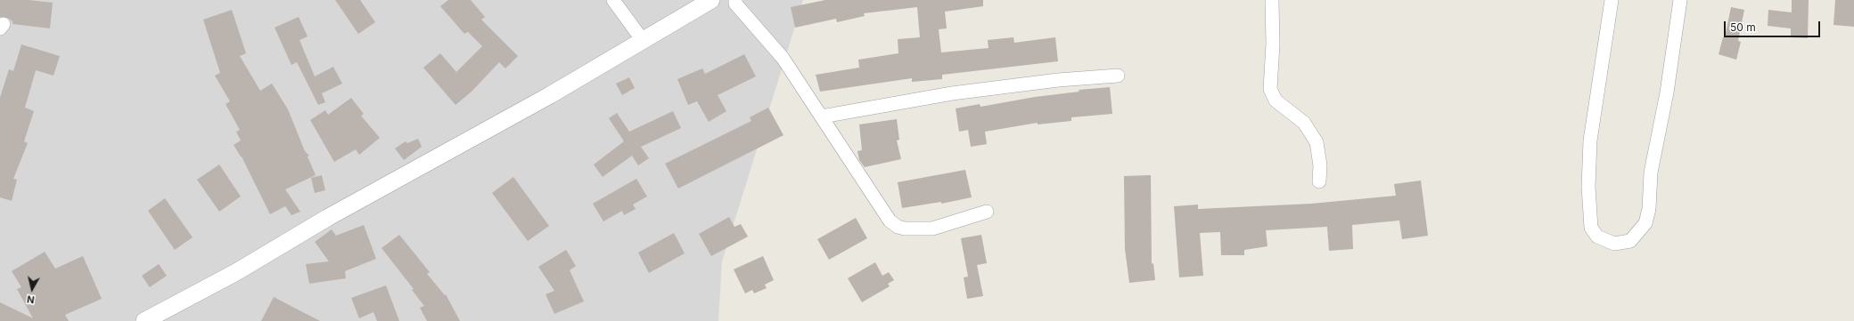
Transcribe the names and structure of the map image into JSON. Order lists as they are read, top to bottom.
{
  "scale_bar": "50 m",
  "north": "bottom"
}
